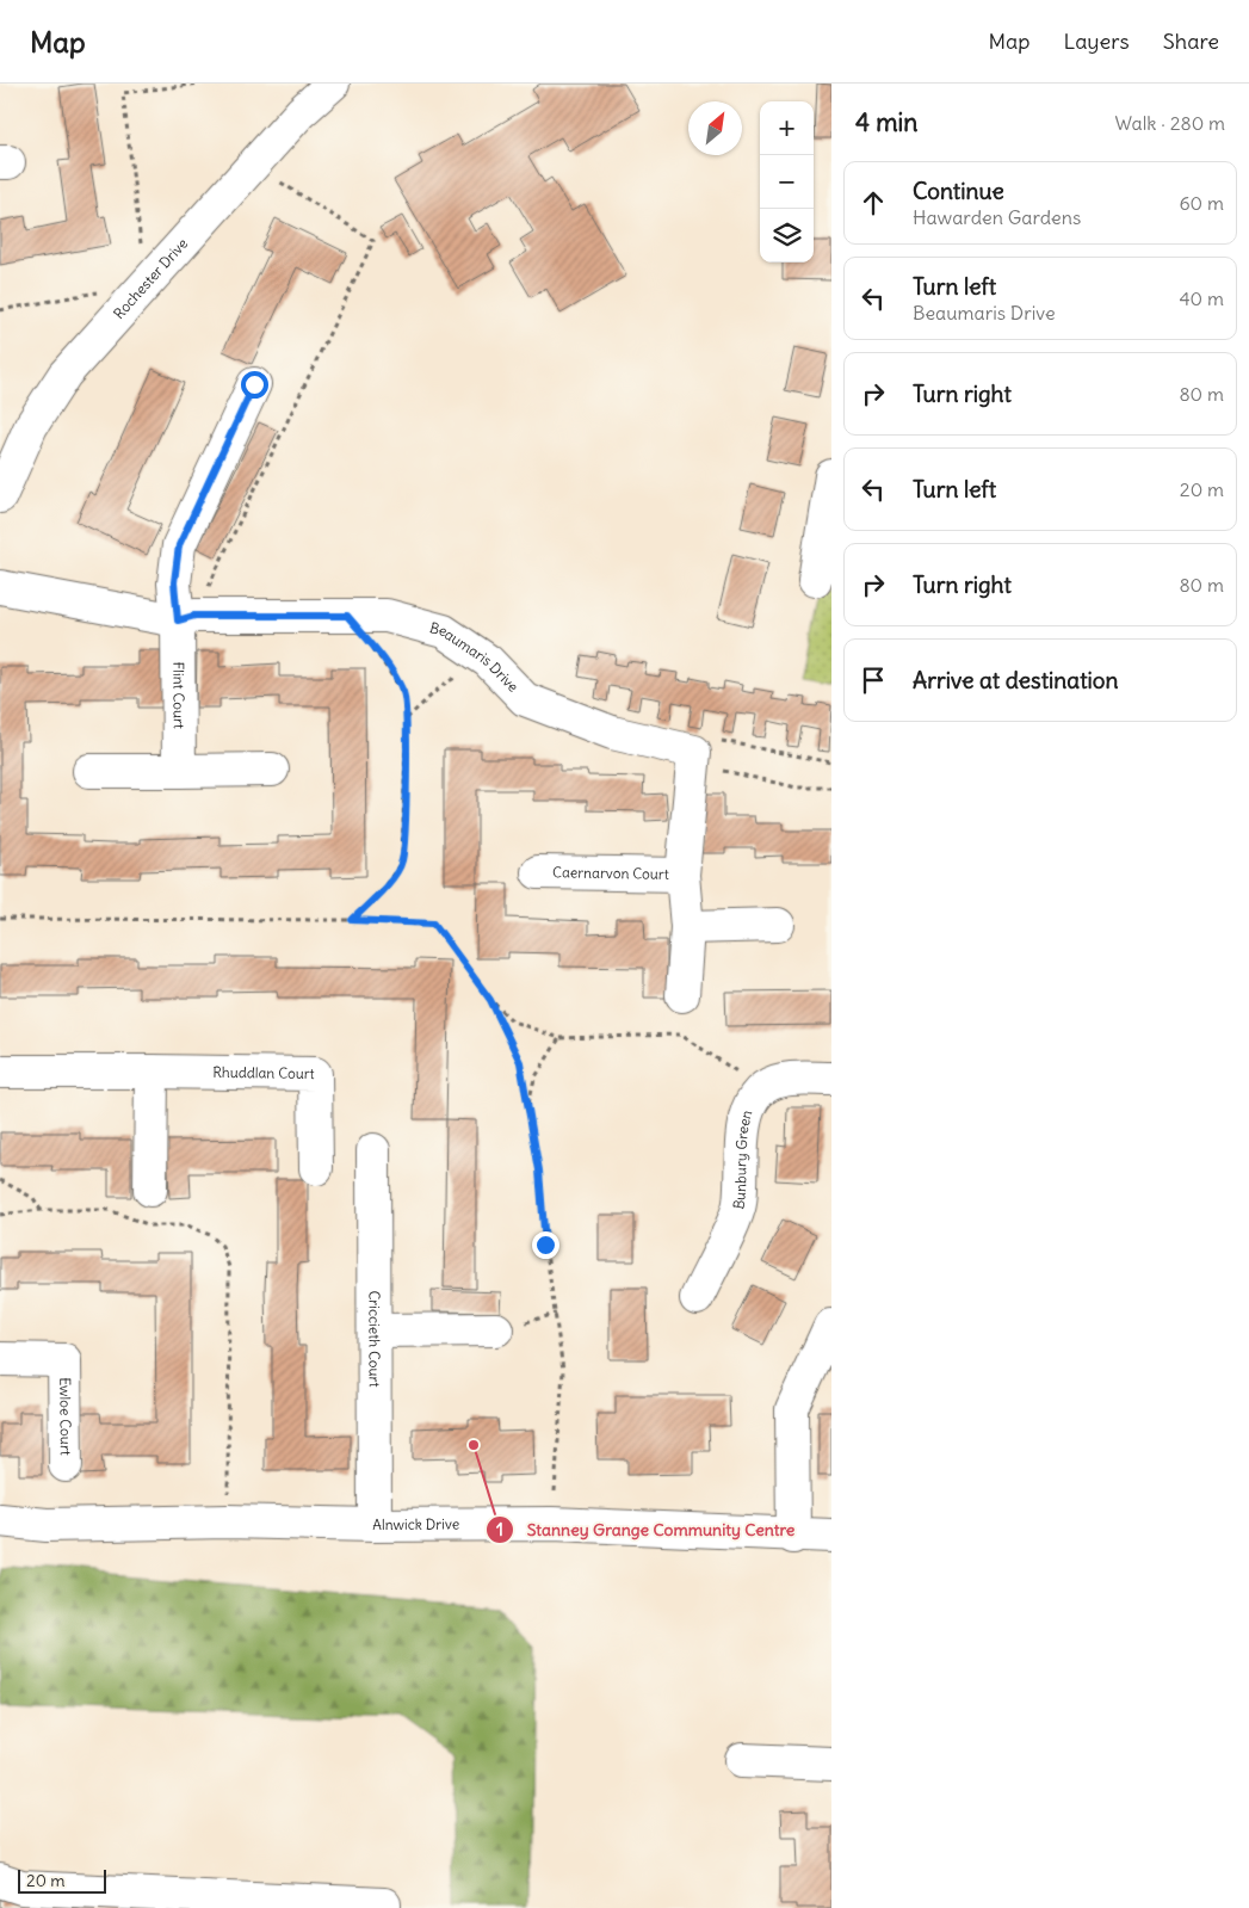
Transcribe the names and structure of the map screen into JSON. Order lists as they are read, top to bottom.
{
  "streets": {
    "street": [
      "Rochester Drive",
      "Beaumaris Drive",
      "Flint Court",
      "Caernarvon Court",
      "Rhuddlan Court",
      "Bunbury Green",
      "Criccieth Court",
      "Ewloe Court",
      "Alnwick Drive"
    ]
  },
  "crossings": [
    ["Beaumaris Drive", "Flint Court"],
    ["Criccieth Court", "Alnwick Drive"]
  ],
  "places": ["Stanney Grange Community Centre"],
  "scale_bar": "20 m",
  "north": "top right",
  "page": {
    "header": "Map",
    "nav": ["Map", "Layers", "Share"],
    "heading": ["4 min", "Walk · 280 m"],
    "map_buttons": ["+", "−"],
    "list": [
      ["Continue", "Hawarden Gardens", "60 m"],
      ["Turn left", "Beaumaris Drive", "40 m"],
      ["Turn right", "80 m"],
      ["Turn left", "20 m"],
      ["Turn right", "80 m"],
      "Arrive at destination"
    ],
    "scale": "20 m"
  }
}
